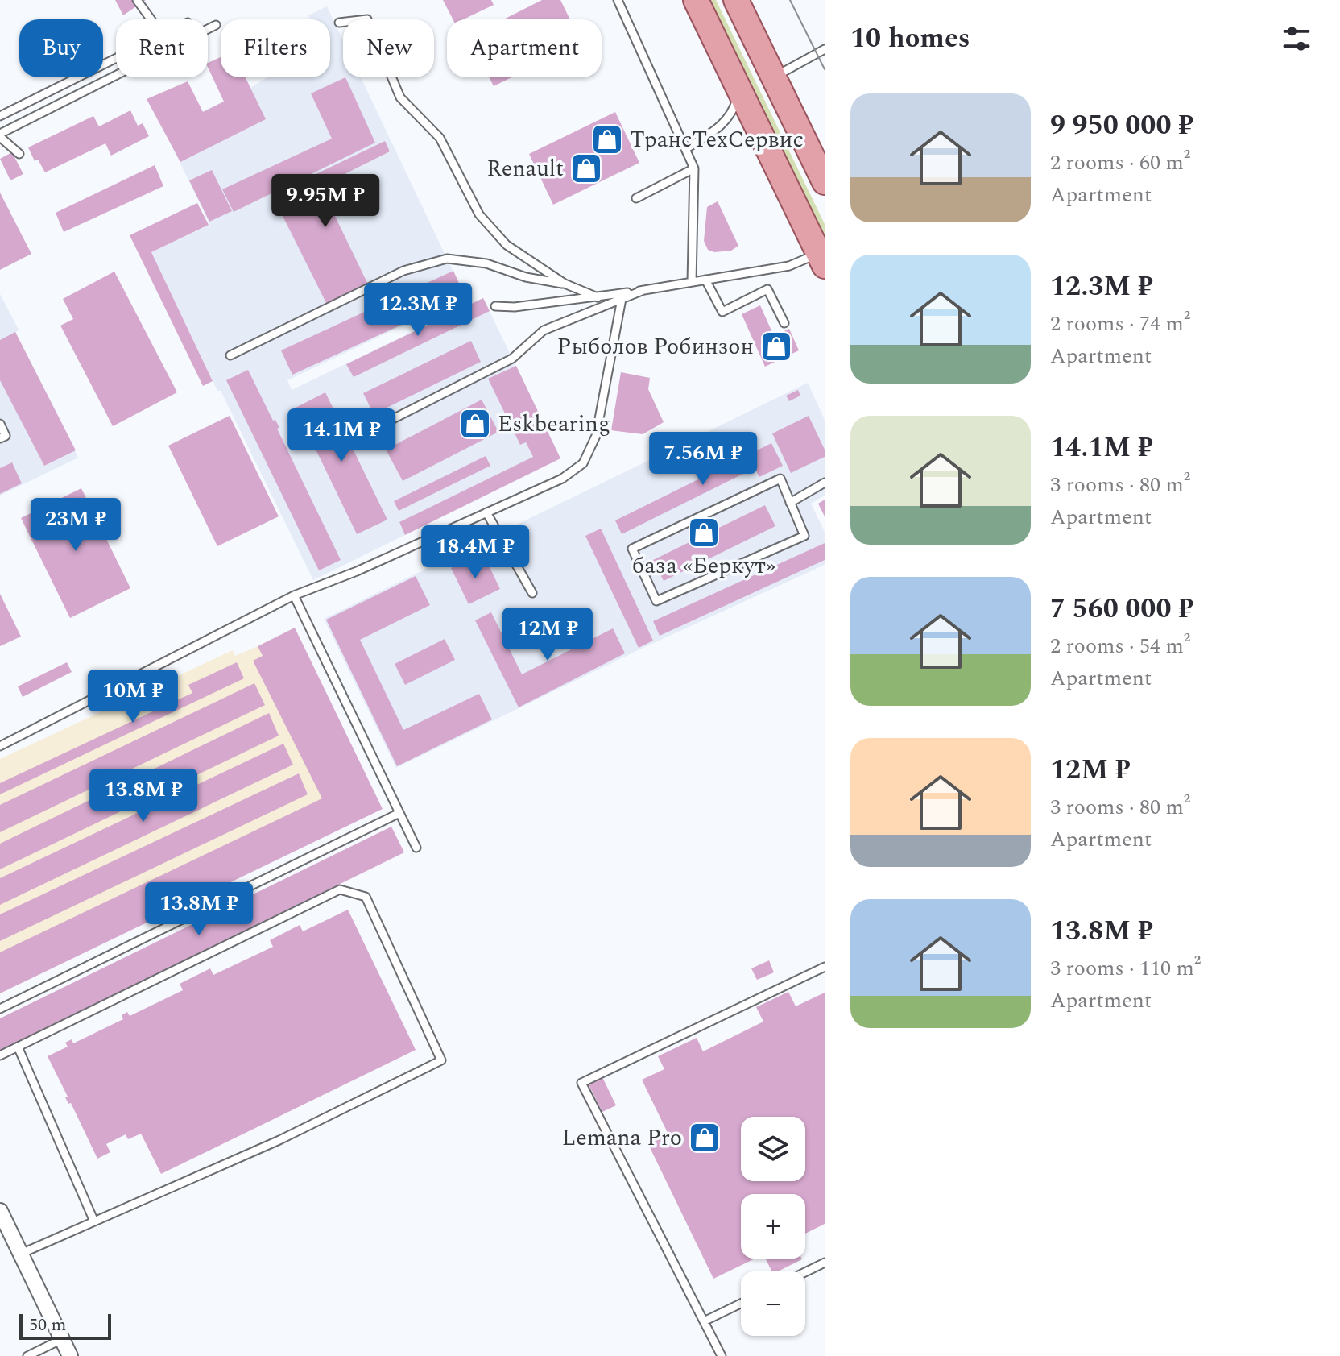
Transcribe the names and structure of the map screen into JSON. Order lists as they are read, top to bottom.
{
  "places": {
    "shop": [
      "ТрансТехСервис",
      "Renault",
      "Рыболов Робинзон",
      "Eskbearing",
      "база «Беркут»",
      "Lemana Pro"
    ]
  },
  "scale_bar": "50 m",
  "page": {
    "heading": "10 homes",
    "chip": [
      "Buy",
      "Rent",
      "Filters",
      "New",
      "Apartment"
    ],
    "list": [
      {
        "name": "9 950 000 ₽",
        "note": "2 rooms · 60 m² · Apartment"
      },
      {
        "name": "12.3M ₽",
        "note": "2 rooms · 74 m² · Apartment"
      },
      {
        "name": "14.1M ₽",
        "note": "3 rooms · 80 m² · Apartment"
      },
      {
        "name": "7 560 000 ₽",
        "note": "2 rooms · 54 m² · Apartment"
      },
      {
        "name": "12M ₽",
        "note": "3 rooms · 80 m² · Apartment"
      },
      {
        "name": "13.8M ₽",
        "note": "3 rooms · 110 m² · Apartment"
      }
    ],
    "price": [
      "9.95M ₽",
      "12.3M ₽",
      "14.1M ₽",
      "7.56M ₽",
      "23M ₽",
      "18.4M ₽",
      "12M ₽",
      "10M ₽",
      "13.8M ₽",
      "13.8M ₽"
    ],
    "map_buttons": ["+", "−"],
    "scale": "50 m"
  }
}
